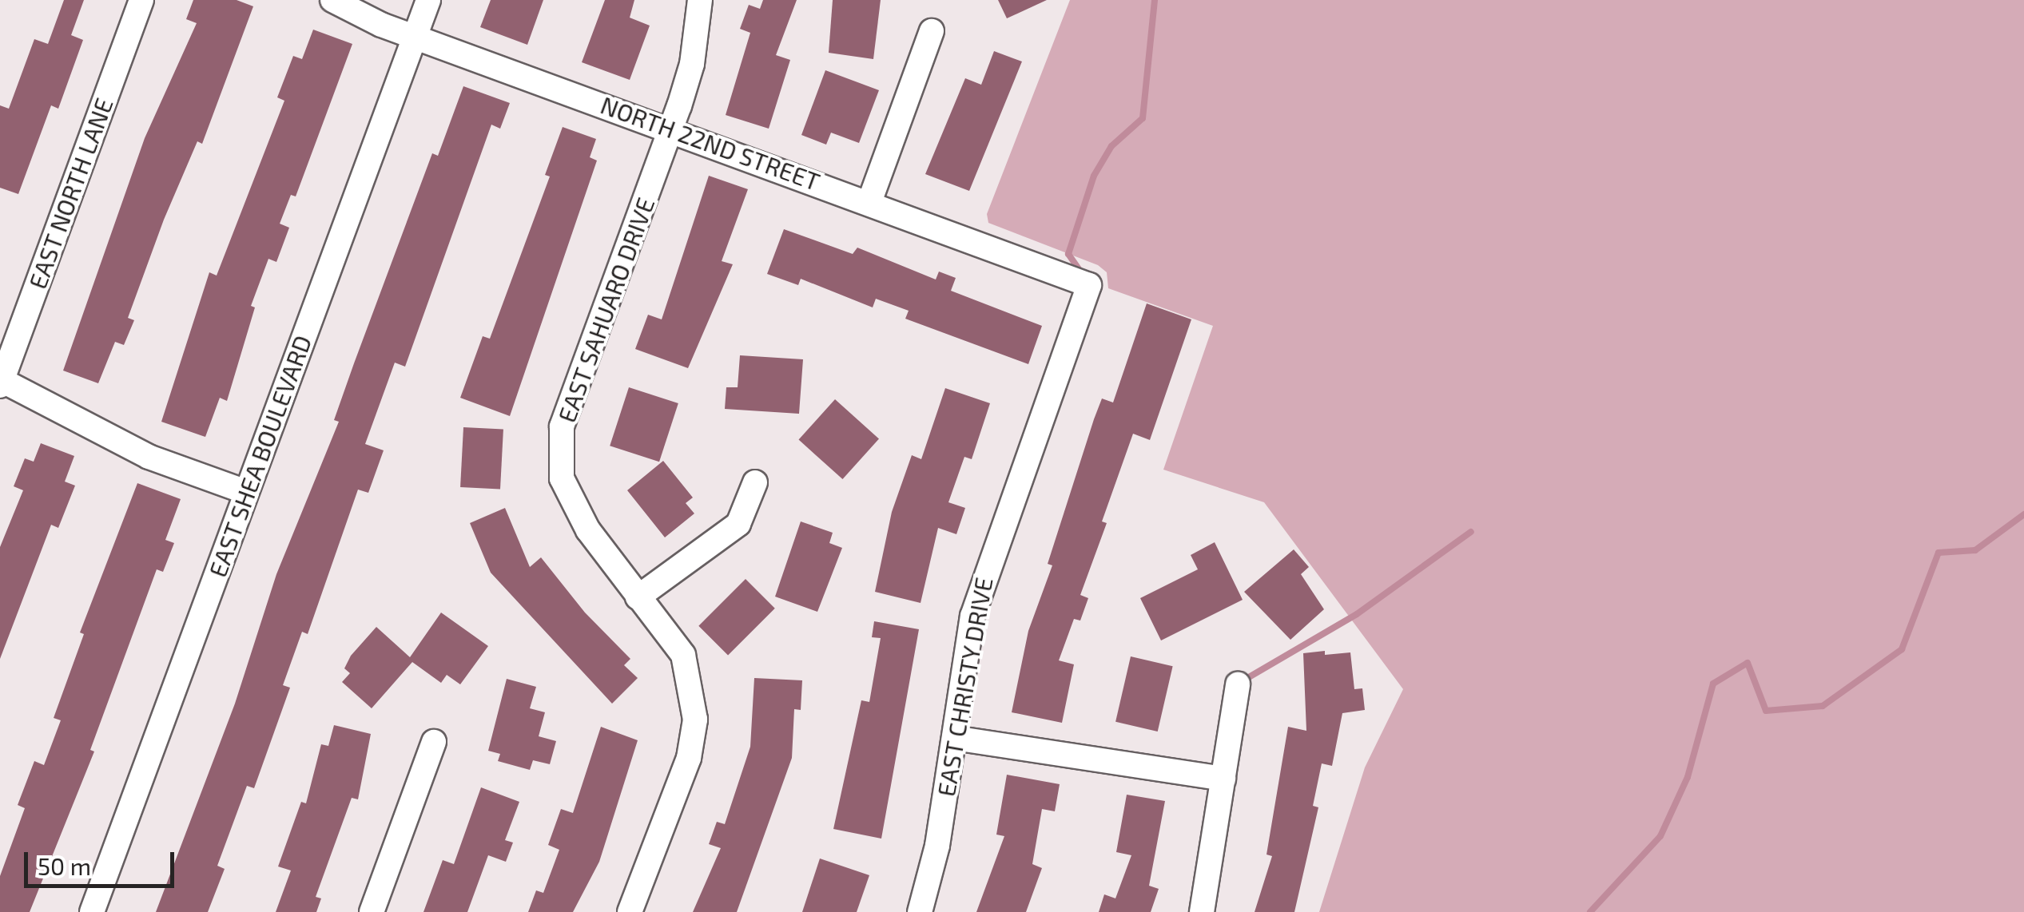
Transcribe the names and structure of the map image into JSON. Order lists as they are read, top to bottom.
{
  "streets": {
    "street": [
      "NORTH 22ND STREET",
      "EAST NORTH LANE",
      "EAST SAHUARO DRIVE",
      "EAST SHEA BOULEVARD",
      "EAST CHRISTY DRIVE"
    ]
  },
  "crossings": [
    ["NORTH 22ND STREET", "EAST SAHUARO DRIVE"],
    ["NORTH 22ND STREET", "EAST SHEA BOULEVARD"],
    ["NORTH 22ND STREET", "EAST CHRISTY DRIVE"]
  ],
  "scale_bar": "50 m"
}
